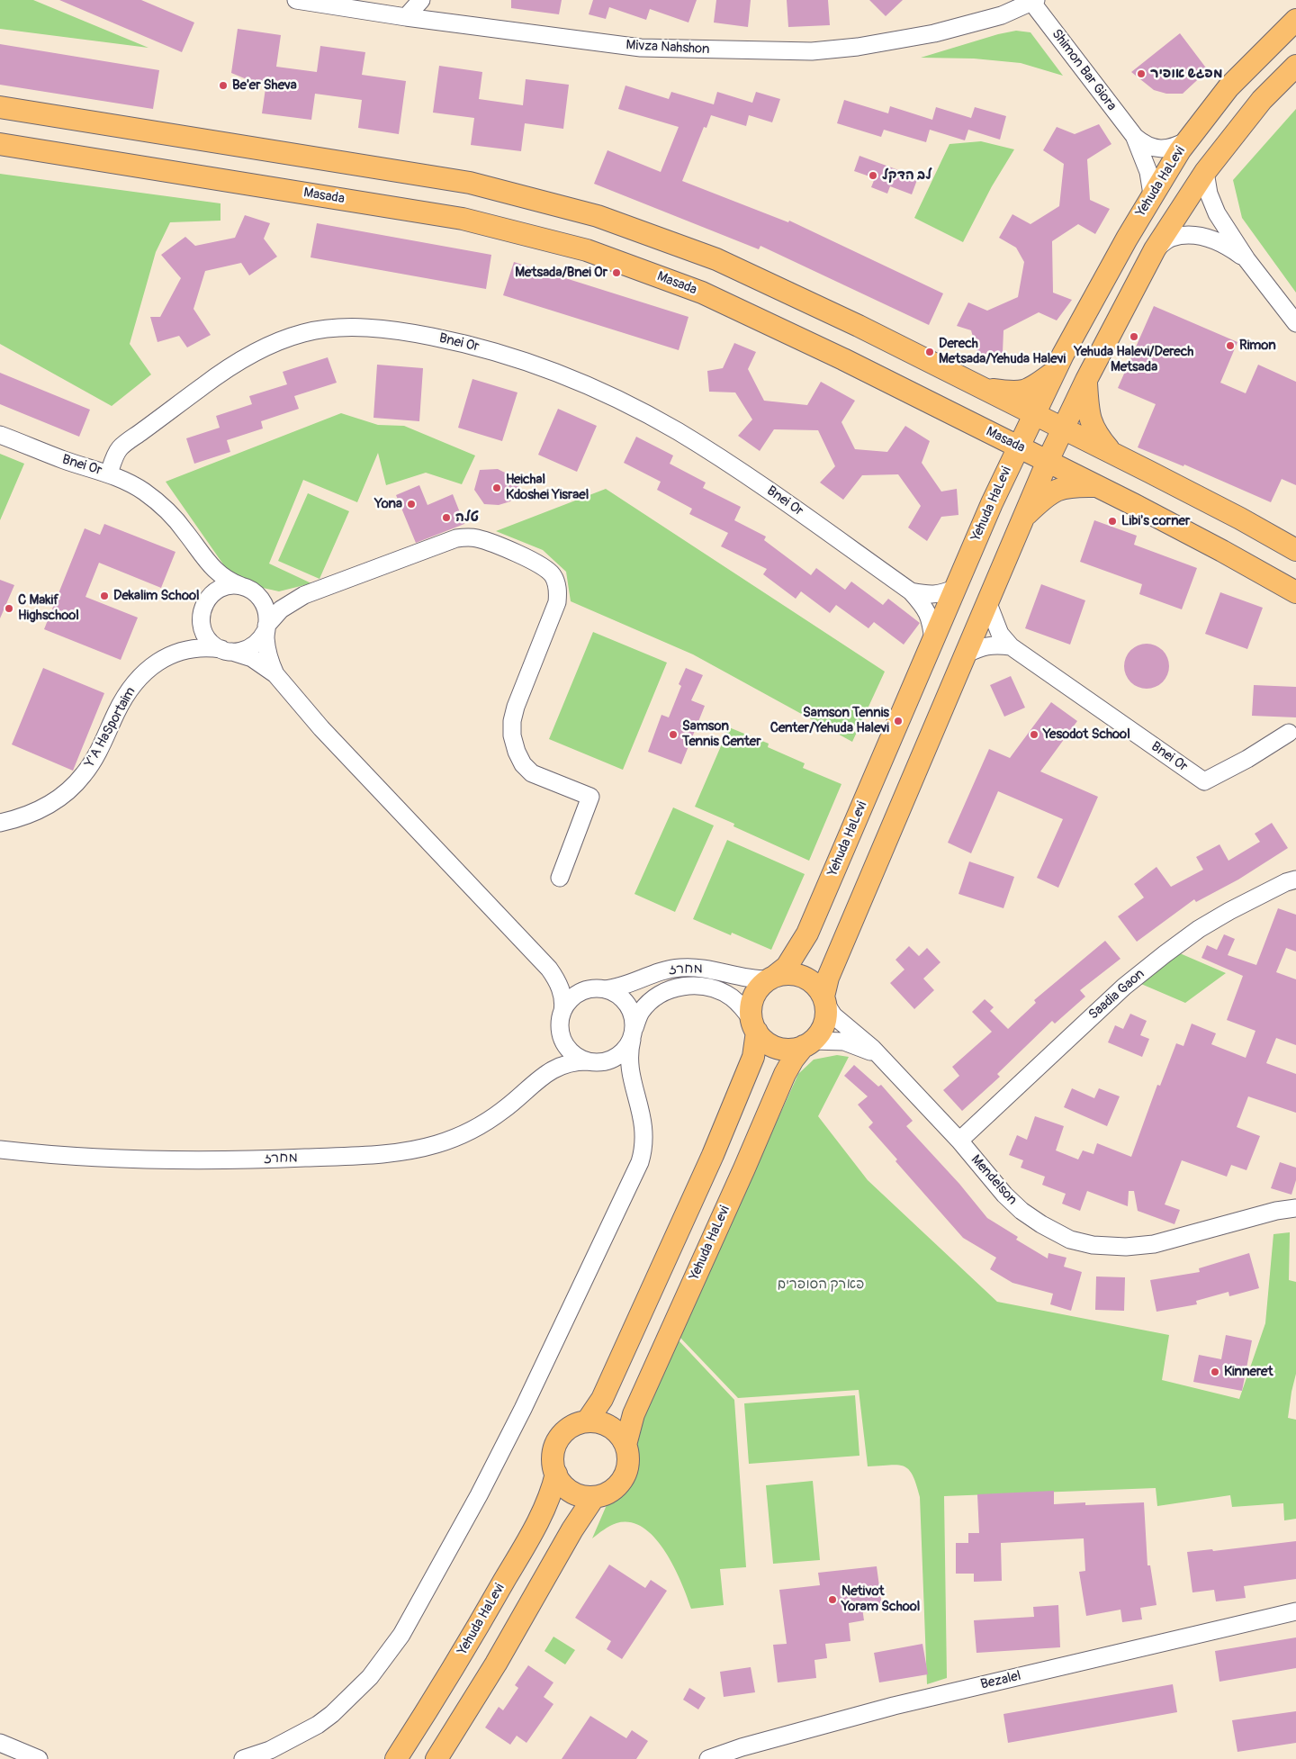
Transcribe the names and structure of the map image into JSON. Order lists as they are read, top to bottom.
{
  "streets": {
    "main road": ["Yehuda HaLevi", "Masada"],
    "street": [
      "Mivza Nahshon",
      "Shimon Bar Giora",
      "Bnei Or",
      "Y'A HaSportaim",
      "מחרז",
      "Saadia Gaon",
      "Mendelson",
      "Bezalel"
    ]
  },
  "crossings": [
    ["Mivza Nahshon", "Shimon Bar Giora"],
    ["Shimon Bar Giora", "Yehuda HaLevi"],
    ["Yehuda HaLevi", "Masada"],
    ["Yehuda HaLevi", "Bnei Or"],
    ["Yehuda HaLevi", "מחרז"],
    ["Yehuda HaLevi", "Mendelson"],
    ["מחרז", "Mendelson"],
    ["Saadia Gaon", "Mendelson"]
  ],
  "parks": ["פארק הסופרים"],
  "places": [
    "מפגש אופיר",
    "Be'er Sheva",
    "לב הדקל",
    "Metsada/Bnei Or",
    "Yehuda Halevi/Derech Metsada",
    "Rimon",
    "Derech Metsada/Yehuda Halevi",
    "Heichal Kdoshei Yisrael",
    "Yona",
    "טלה",
    "Libi's corner",
    "Dekalim School",
    "C Makif Highschool",
    "Samson Tennis Center/Yehuda Halevi",
    "Samson Tennis Center",
    "Yesodot School",
    "Kinneret",
    "Netivot Yoram School"
  ]
}
